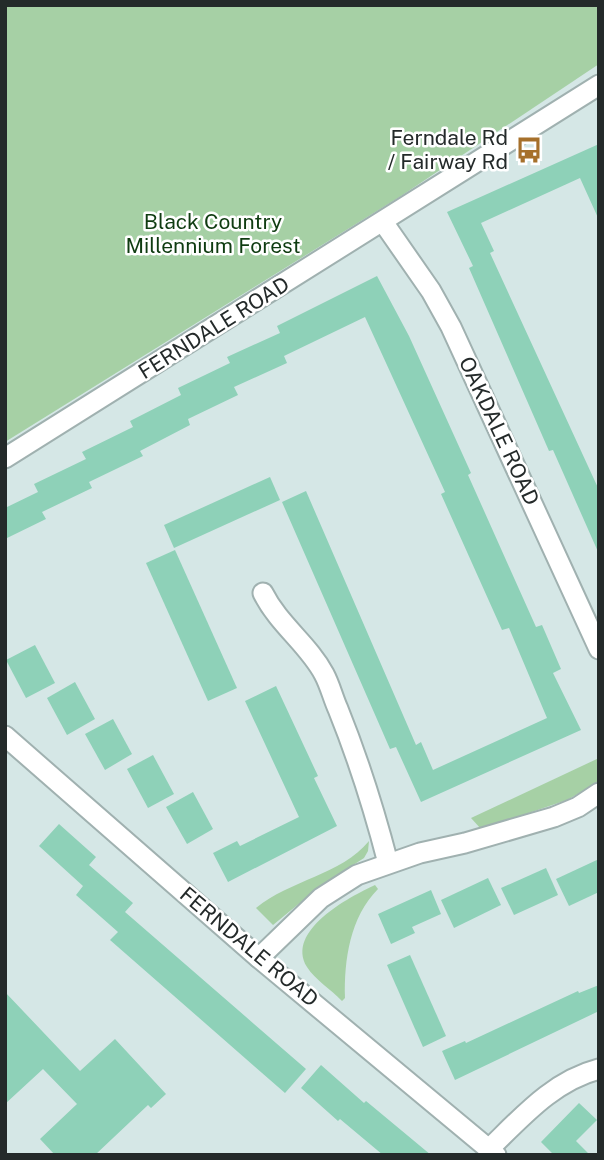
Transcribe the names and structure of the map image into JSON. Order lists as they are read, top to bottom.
{
  "streets": {
    "street": ["FERNDALE ROAD", "OAKDALE ROAD"]
  },
  "crossings": [
    ["FERNDALE ROAD", "OAKDALE ROAD"]
  ],
  "parks": ["Black Country Millennium Forest"],
  "places": {
    "bus stop": ["Ferndale Rd / Fairway Rd"]
  }
}
